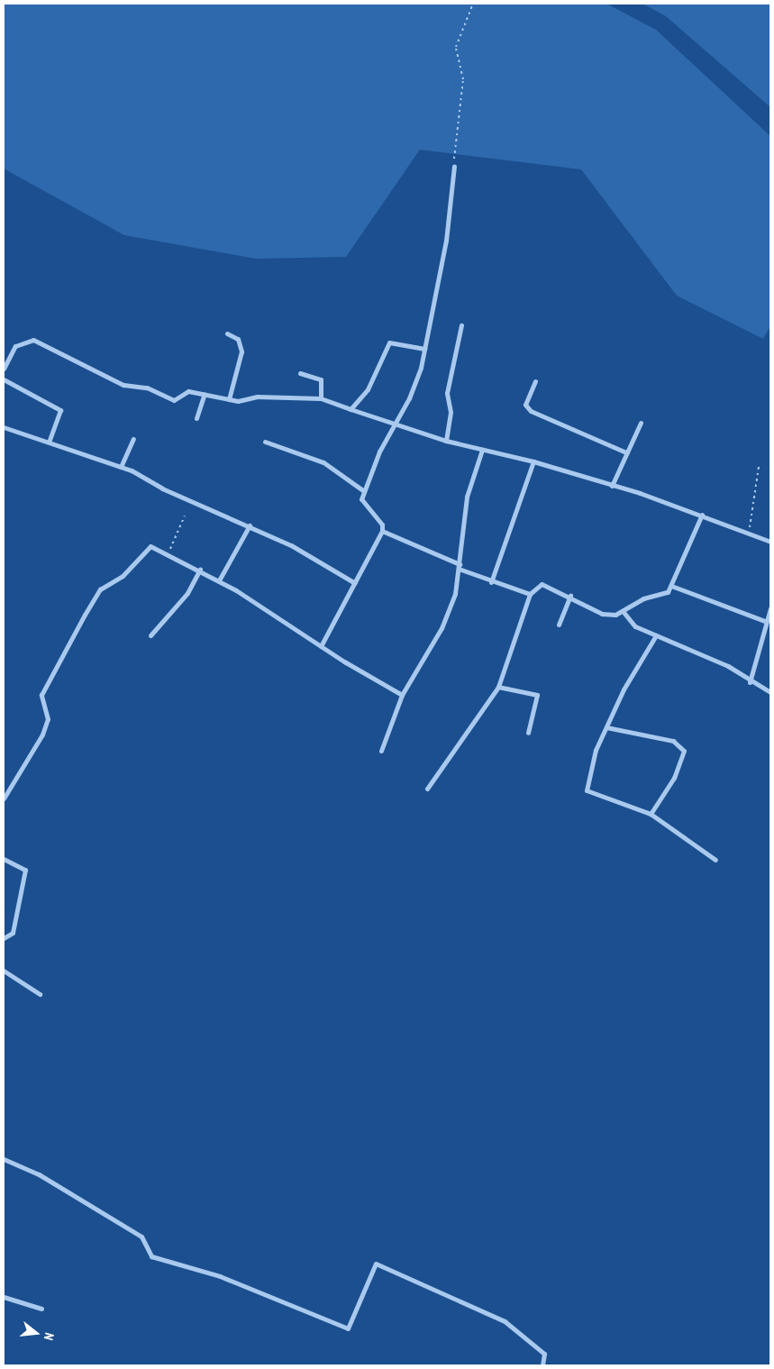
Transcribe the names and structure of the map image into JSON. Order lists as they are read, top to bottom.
{
  "north": "right"
}
